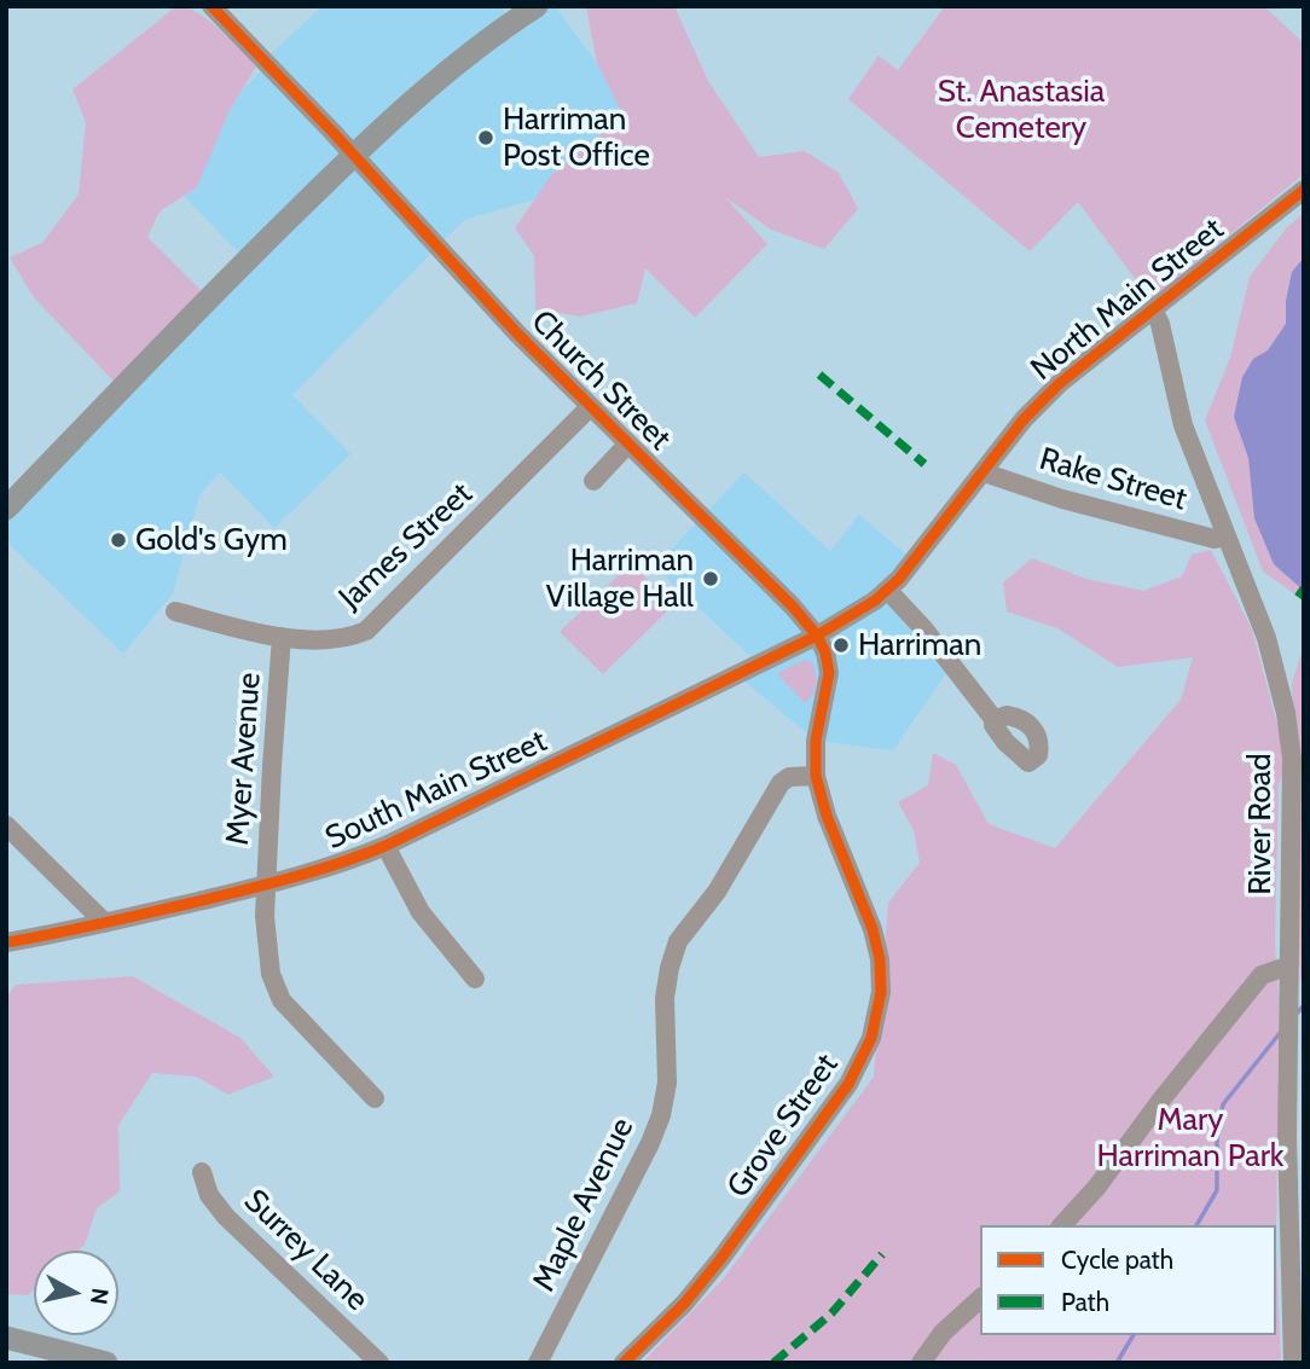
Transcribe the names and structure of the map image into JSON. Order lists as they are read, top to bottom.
{
  "streets": {
    "street": [
      "North Main Street",
      "Church Street",
      "Rake Street",
      "James Street",
      "Myer Avenue",
      "South Main Street",
      "River Road",
      "Grove Street",
      "Maple Avenue",
      "Surrey Lane"
    ]
  },
  "crossings": [
    ["North Main Street", "Church Street"],
    ["North Main Street", "Rake Street"],
    ["North Main Street", "South Main Street"],
    ["North Main Street", "River Road"],
    ["North Main Street", "Grove Street"],
    ["Church Street", "James Street"],
    ["Church Street", "South Main Street"],
    ["Church Street", "Grove Street"],
    ["Rake Street", "River Road"],
    ["James Street", "Myer Avenue"],
    ["Myer Avenue", "South Main Street"],
    ["South Main Street", "Grove Street"],
    ["Grove Street", "Maple Avenue"]
  ],
  "parks": ["St. Anastasia Cemetery", "Mary Harriman Park"],
  "places": [
    "Harriman Post Office",
    "Gold's Gym",
    "Harriman Village Hall",
    "Harriman"
  ],
  "legend": ["Cycle path", "Path"],
  "north": "right"
}
